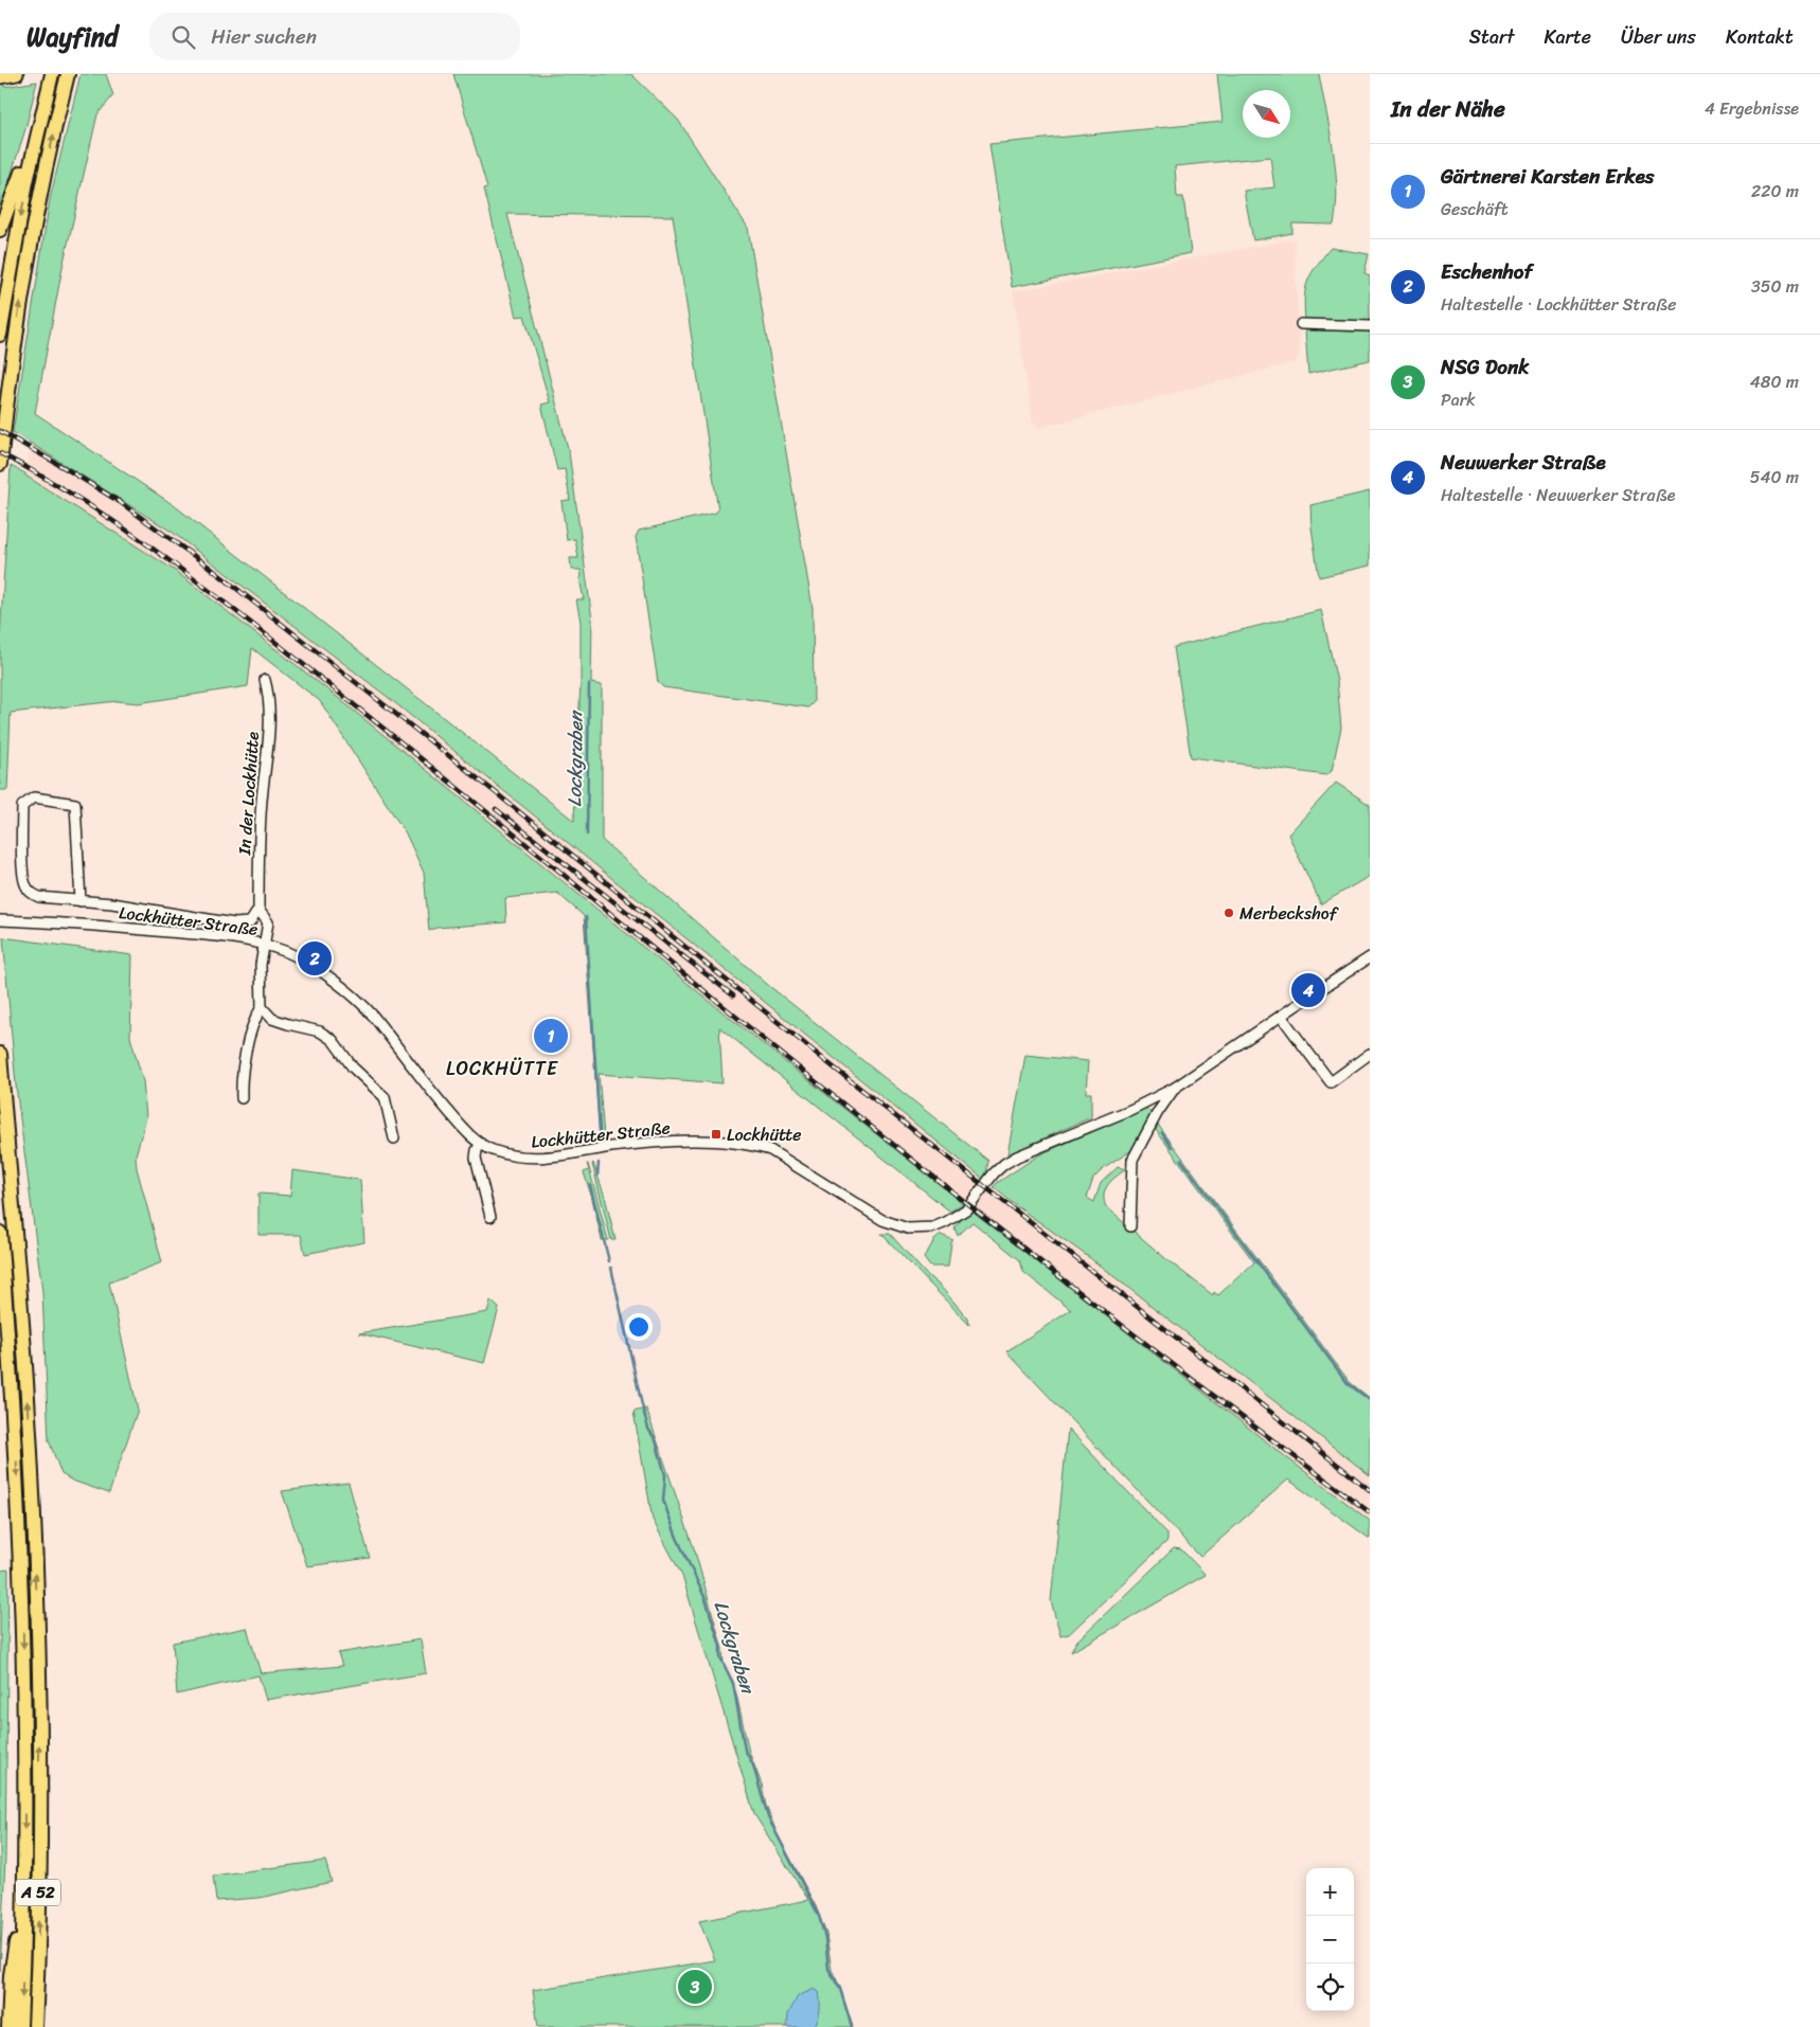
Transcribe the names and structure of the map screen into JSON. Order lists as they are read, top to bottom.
{
  "streets": {
    "highway": ["A 52"],
    "street": ["In der Lockhütte", "Lockhütter Straße"]
  },
  "crossings": [
    ["In der Lockhütte", "Lockhütter Straße"]
  ],
  "districts": ["LOCKHÜTTE"],
  "water": ["Lockgraben"],
  "places": {
    "other": ["Merbeckshof"],
    "transit": ["Lockhütte"]
  },
  "north": "bottom right",
  "page": {
    "header": "Wayfind",
    "search": "Hier suchen",
    "nav": [
      "Start",
      "Karte",
      "Über uns",
      "Kontakt"
    ],
    "heading": ["In der Nähe", "4 Ergebnisse"],
    "list": [
      {
        "mark": "1",
        "name": "Gärtnerei Karsten Erkes",
        "note": "Geschäft",
        "value": "220 m"
      },
      {
        "mark": "2",
        "name": "Eschenhof",
        "note": "Haltestelle · Lockhütter Straße",
        "value": "350 m"
      },
      {
        "mark": "3",
        "name": "NSG Donk",
        "note": "Park",
        "value": "480 m"
      },
      {
        "mark": "4",
        "name": "Neuwerker Straße",
        "note": "Haltestelle · Neuwerker Straße",
        "value": "540 m"
      }
    ],
    "pins": [
      "2",
      "4",
      "1",
      "3"
    ],
    "map_buttons": ["+", "−"]
  }
}
